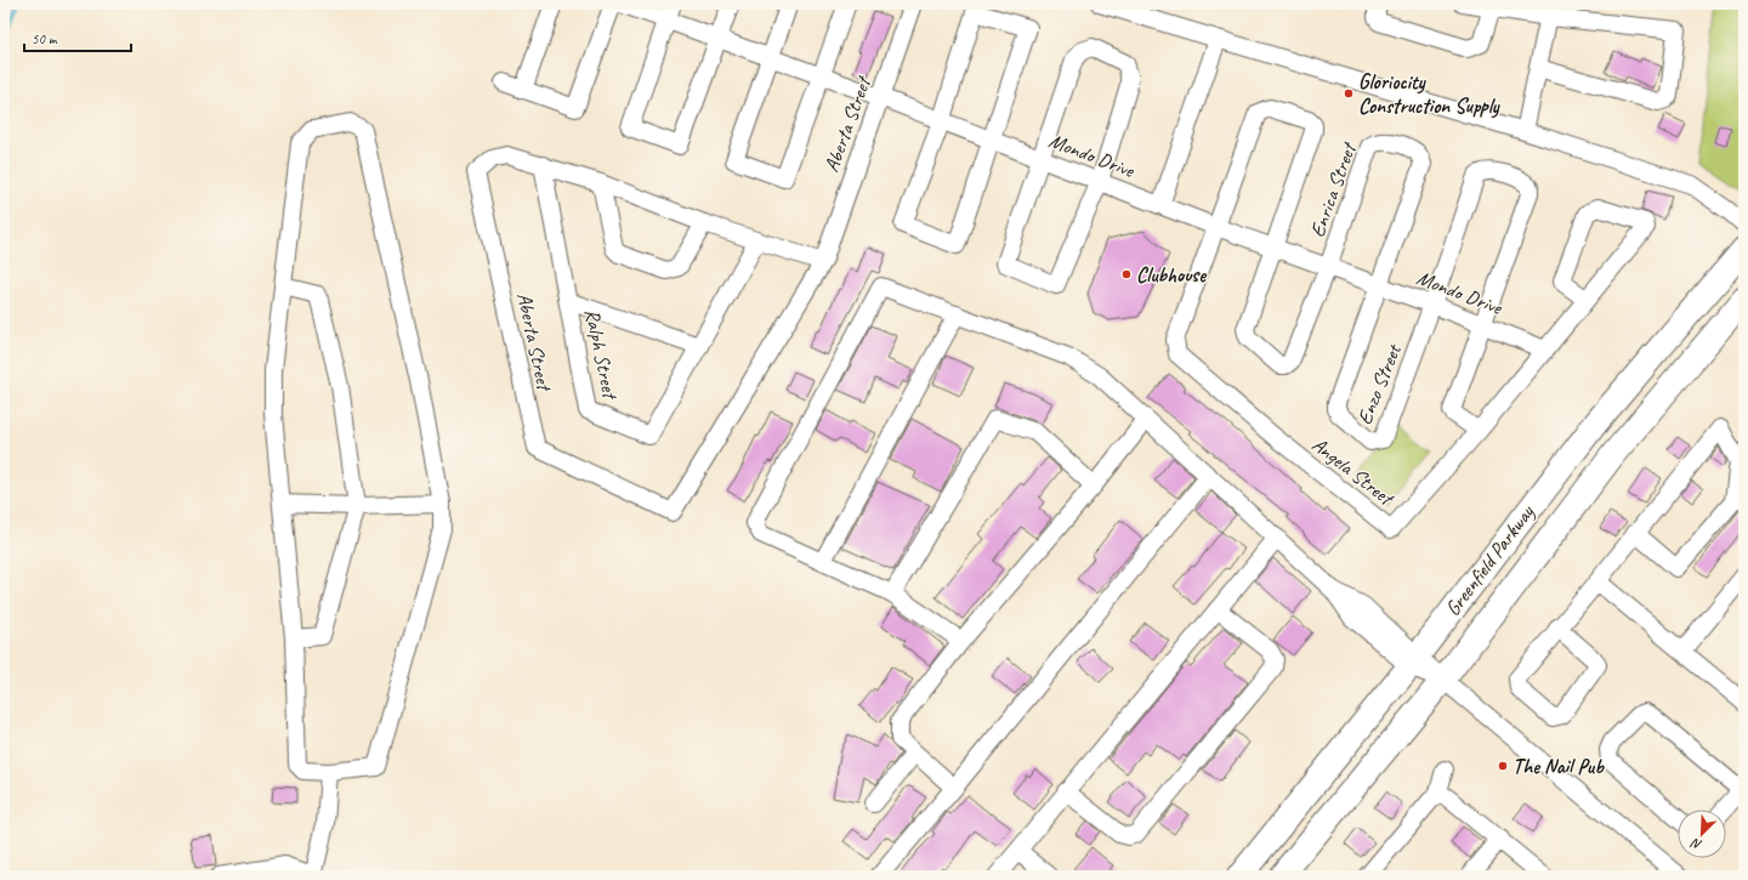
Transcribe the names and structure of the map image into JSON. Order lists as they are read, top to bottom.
{
  "streets": {
    "main road": ["Greenfield Parkway"],
    "street": [
      "Aberta Street",
      "Mondo Drive",
      "Enrica Street",
      "Ralph Street",
      "Enzo Street",
      "Angela Street"
    ]
  },
  "crossings": [
    ["Aberta Street", "Mondo Drive"],
    ["Aberta Street", "Ralph Street"],
    ["Mondo Drive", "Enrica Street"],
    ["Mondo Drive", "Enzo Street"],
    ["Mondo Drive", "Angela Street"],
    ["Enrica Street", "Enzo Street"]
  ],
  "places": ["Gloriocity Construction Supply", "Clubhouse", "The Nail Pub"],
  "scale_bar": "50 m",
  "north": "bottom left"
}
